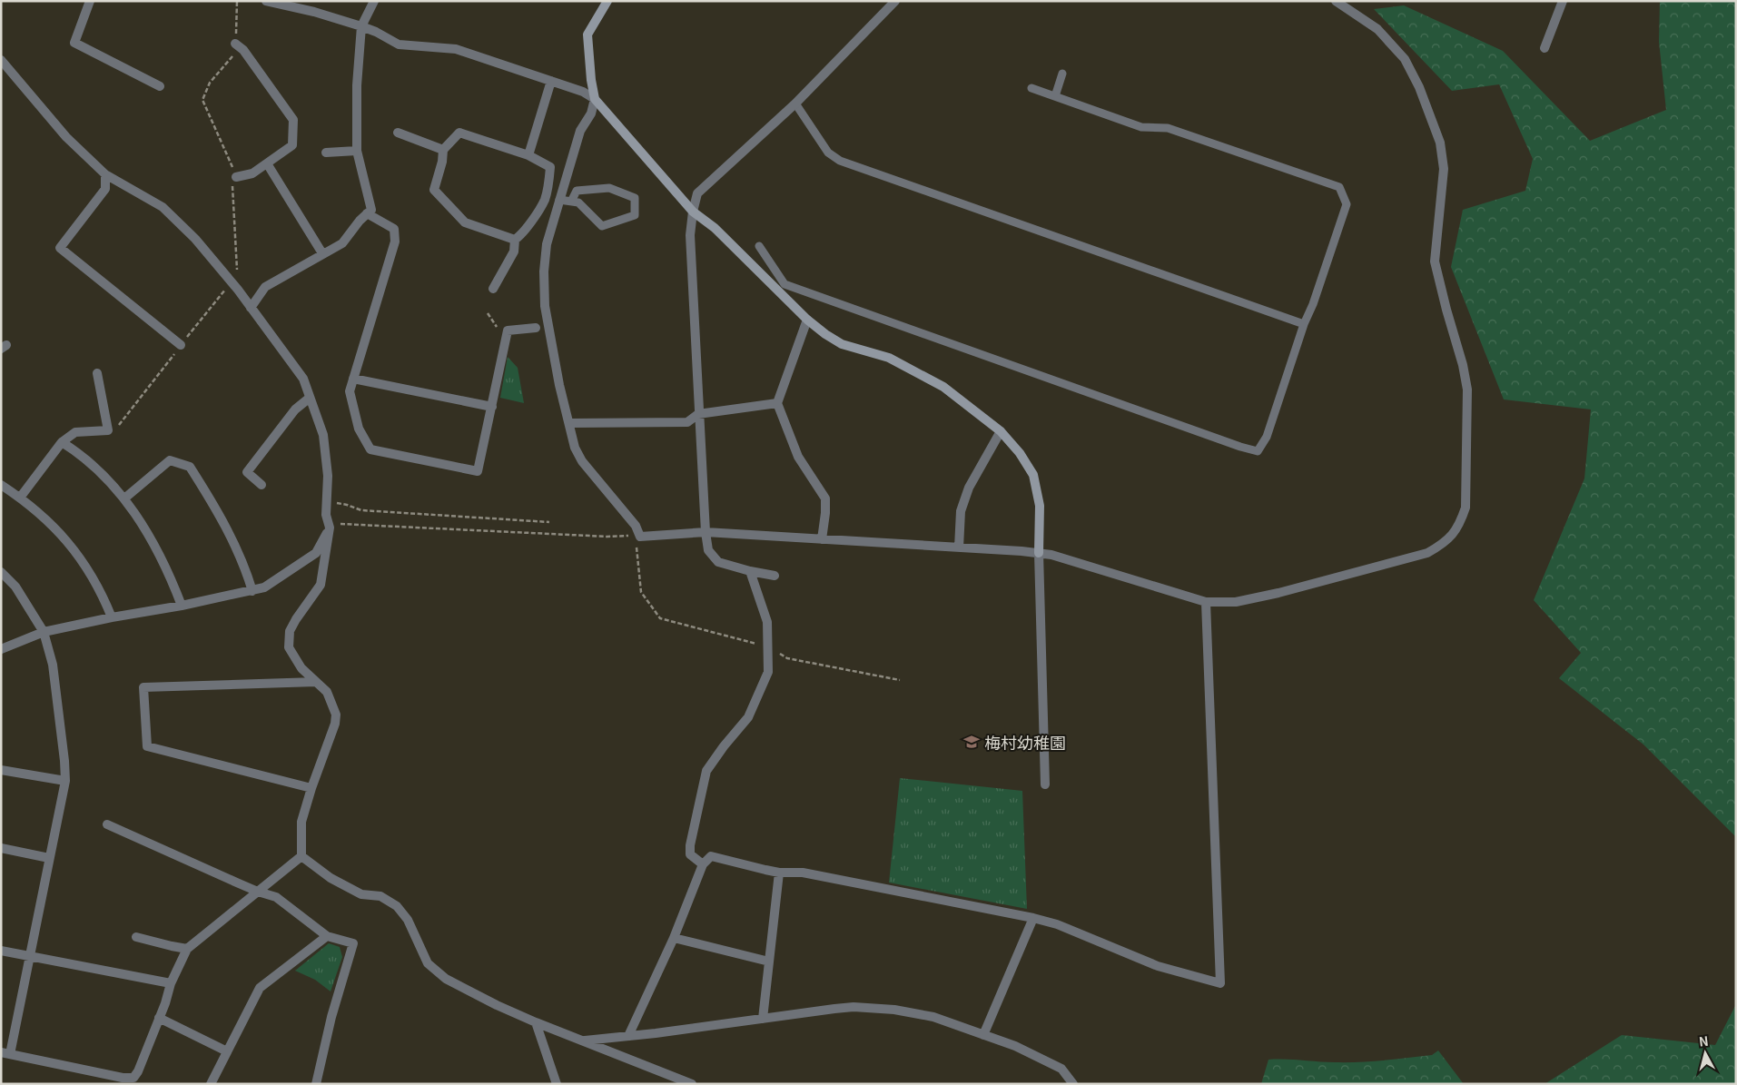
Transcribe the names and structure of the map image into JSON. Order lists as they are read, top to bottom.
{
  "places": {
    "school or university": ["梅村幼稚園"]
  },
  "north": "top"
}
